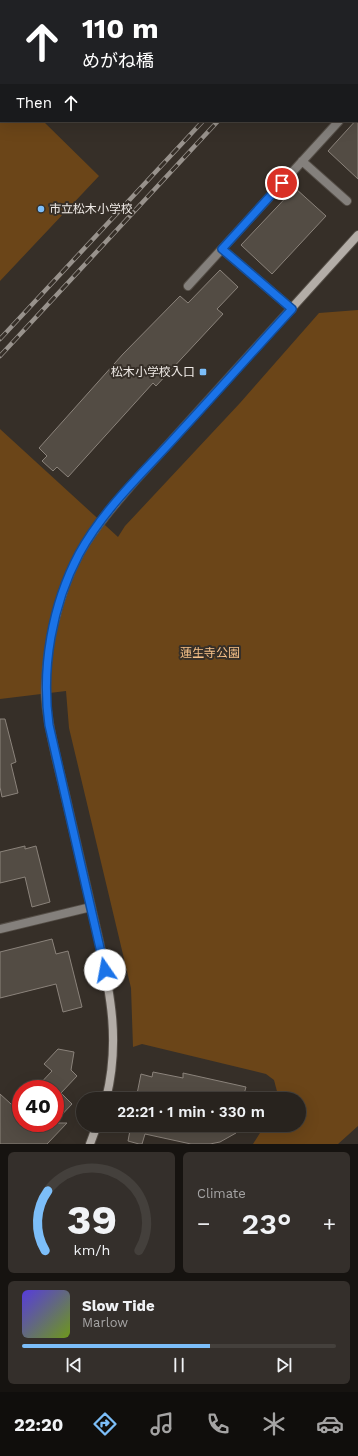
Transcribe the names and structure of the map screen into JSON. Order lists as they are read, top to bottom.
{
  "parks": ["蓮生寺公園"],
  "places": {
    "other": ["市立松木小学校"],
    "transit": ["松木小学校入口"]
  },
  "page": {
    "turn": ["110 m", "めがね橋"],
    "then": "Then",
    "limit": "40",
    "trip": "22:21 · 1 min · 330 m",
    "tile": "Climate",
    "heat": ["−", "23°", "+"],
    "song": ["Slow Tide", "Marlow"],
    "tabs": "22:20",
    "gauge": ["39", "km/h"]
  }
}
